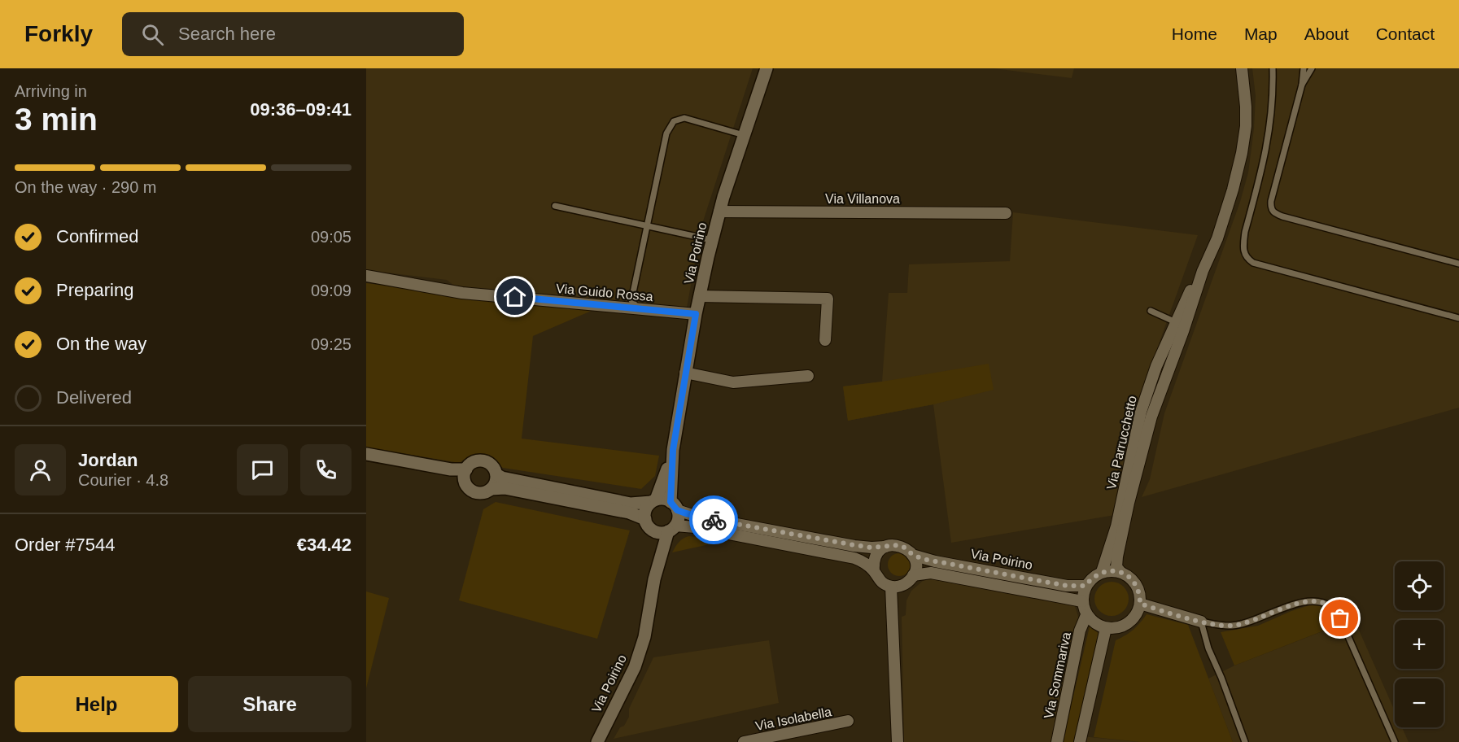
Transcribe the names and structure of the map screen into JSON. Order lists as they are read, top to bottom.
{
  "streets": {
    "main road": ["Via Poirino"],
    "street": [
      "Via Villanova",
      "Via Guido Rossa",
      "Via Parrucchetto",
      "Via Sommariva",
      "Via Isolabella"
    ]
  },
  "crossings": [
    ["Via Villanova", "Via Poirino"],
    ["Via Poirino", "Via Guido Rossa"],
    ["Via Poirino", "Via Parrucchetto"],
    ["Via Poirino", "Via Sommariva"],
    ["Via Parrucchetto", "Via Sommariva"]
  ],
  "page": {
    "header": "Forkly",
    "search": "Search here",
    "nav": [
      "Home",
      "Map",
      "About",
      "Contact"
    ],
    "heading": ["3 min", "Arriving in", "09:36–09:41"],
    "panel": [
      "Jordan",
      "Courier · 4.8",
      "Order #7544",
      "€34.42"
    ],
    "bar": "On the way · 290 m",
    "list": [
      ["Confirmed", "09:05"],
      ["Preparing", "09:09"],
      ["On the way", "09:25"],
      "Delivered"
    ],
    "map_buttons": ["+", "−"],
    "buttons": ["Help", "Share"]
  }
}
